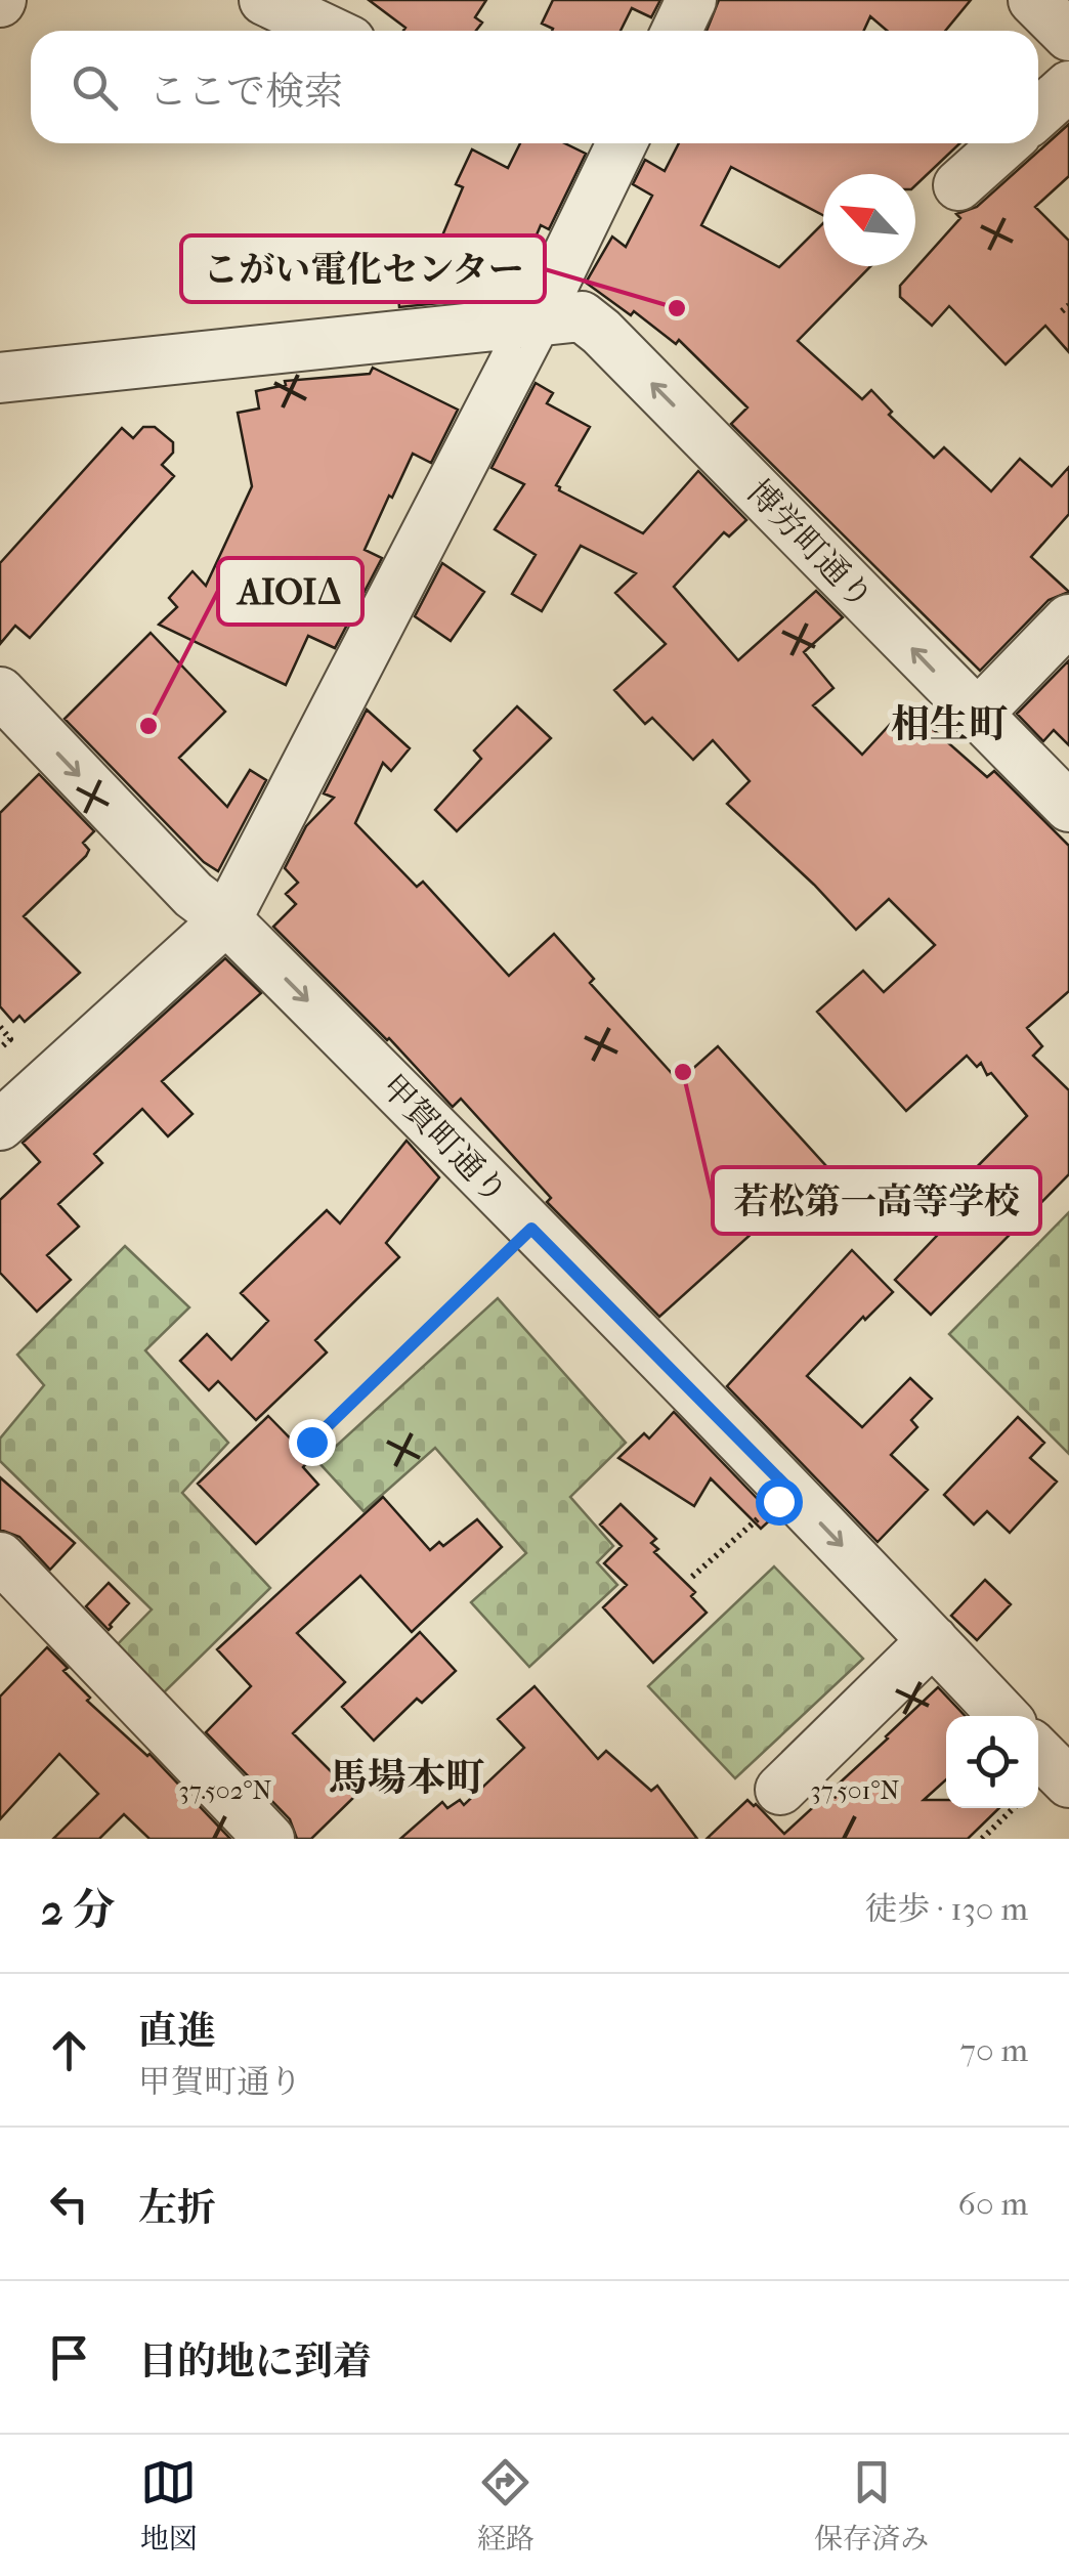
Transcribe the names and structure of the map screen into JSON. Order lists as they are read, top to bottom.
{
  "streets": {
    "street": ["博労町通り", "甲賀町通り"]
  },
  "one_way": ["博労町通り", "甲賀町通り"],
  "districts": ["相生町", "馬場本町"],
  "places": ["こがい電化センター", "AIOIΔ", "若松第一高等学校"],
  "north": "top left",
  "page": {
    "search": "ここで検索",
    "heading": ["2 分", "徒歩 · 130 m"],
    "list": [
      ["直進", "甲賀町通り", "70 m"],
      ["左折", "60 m"],
      "目的地に到着"
    ],
    "nav": ["地図", "経路", "保存済み"]
  },
  "coordinates": ["37.502°N", "37.501°N"]
}
